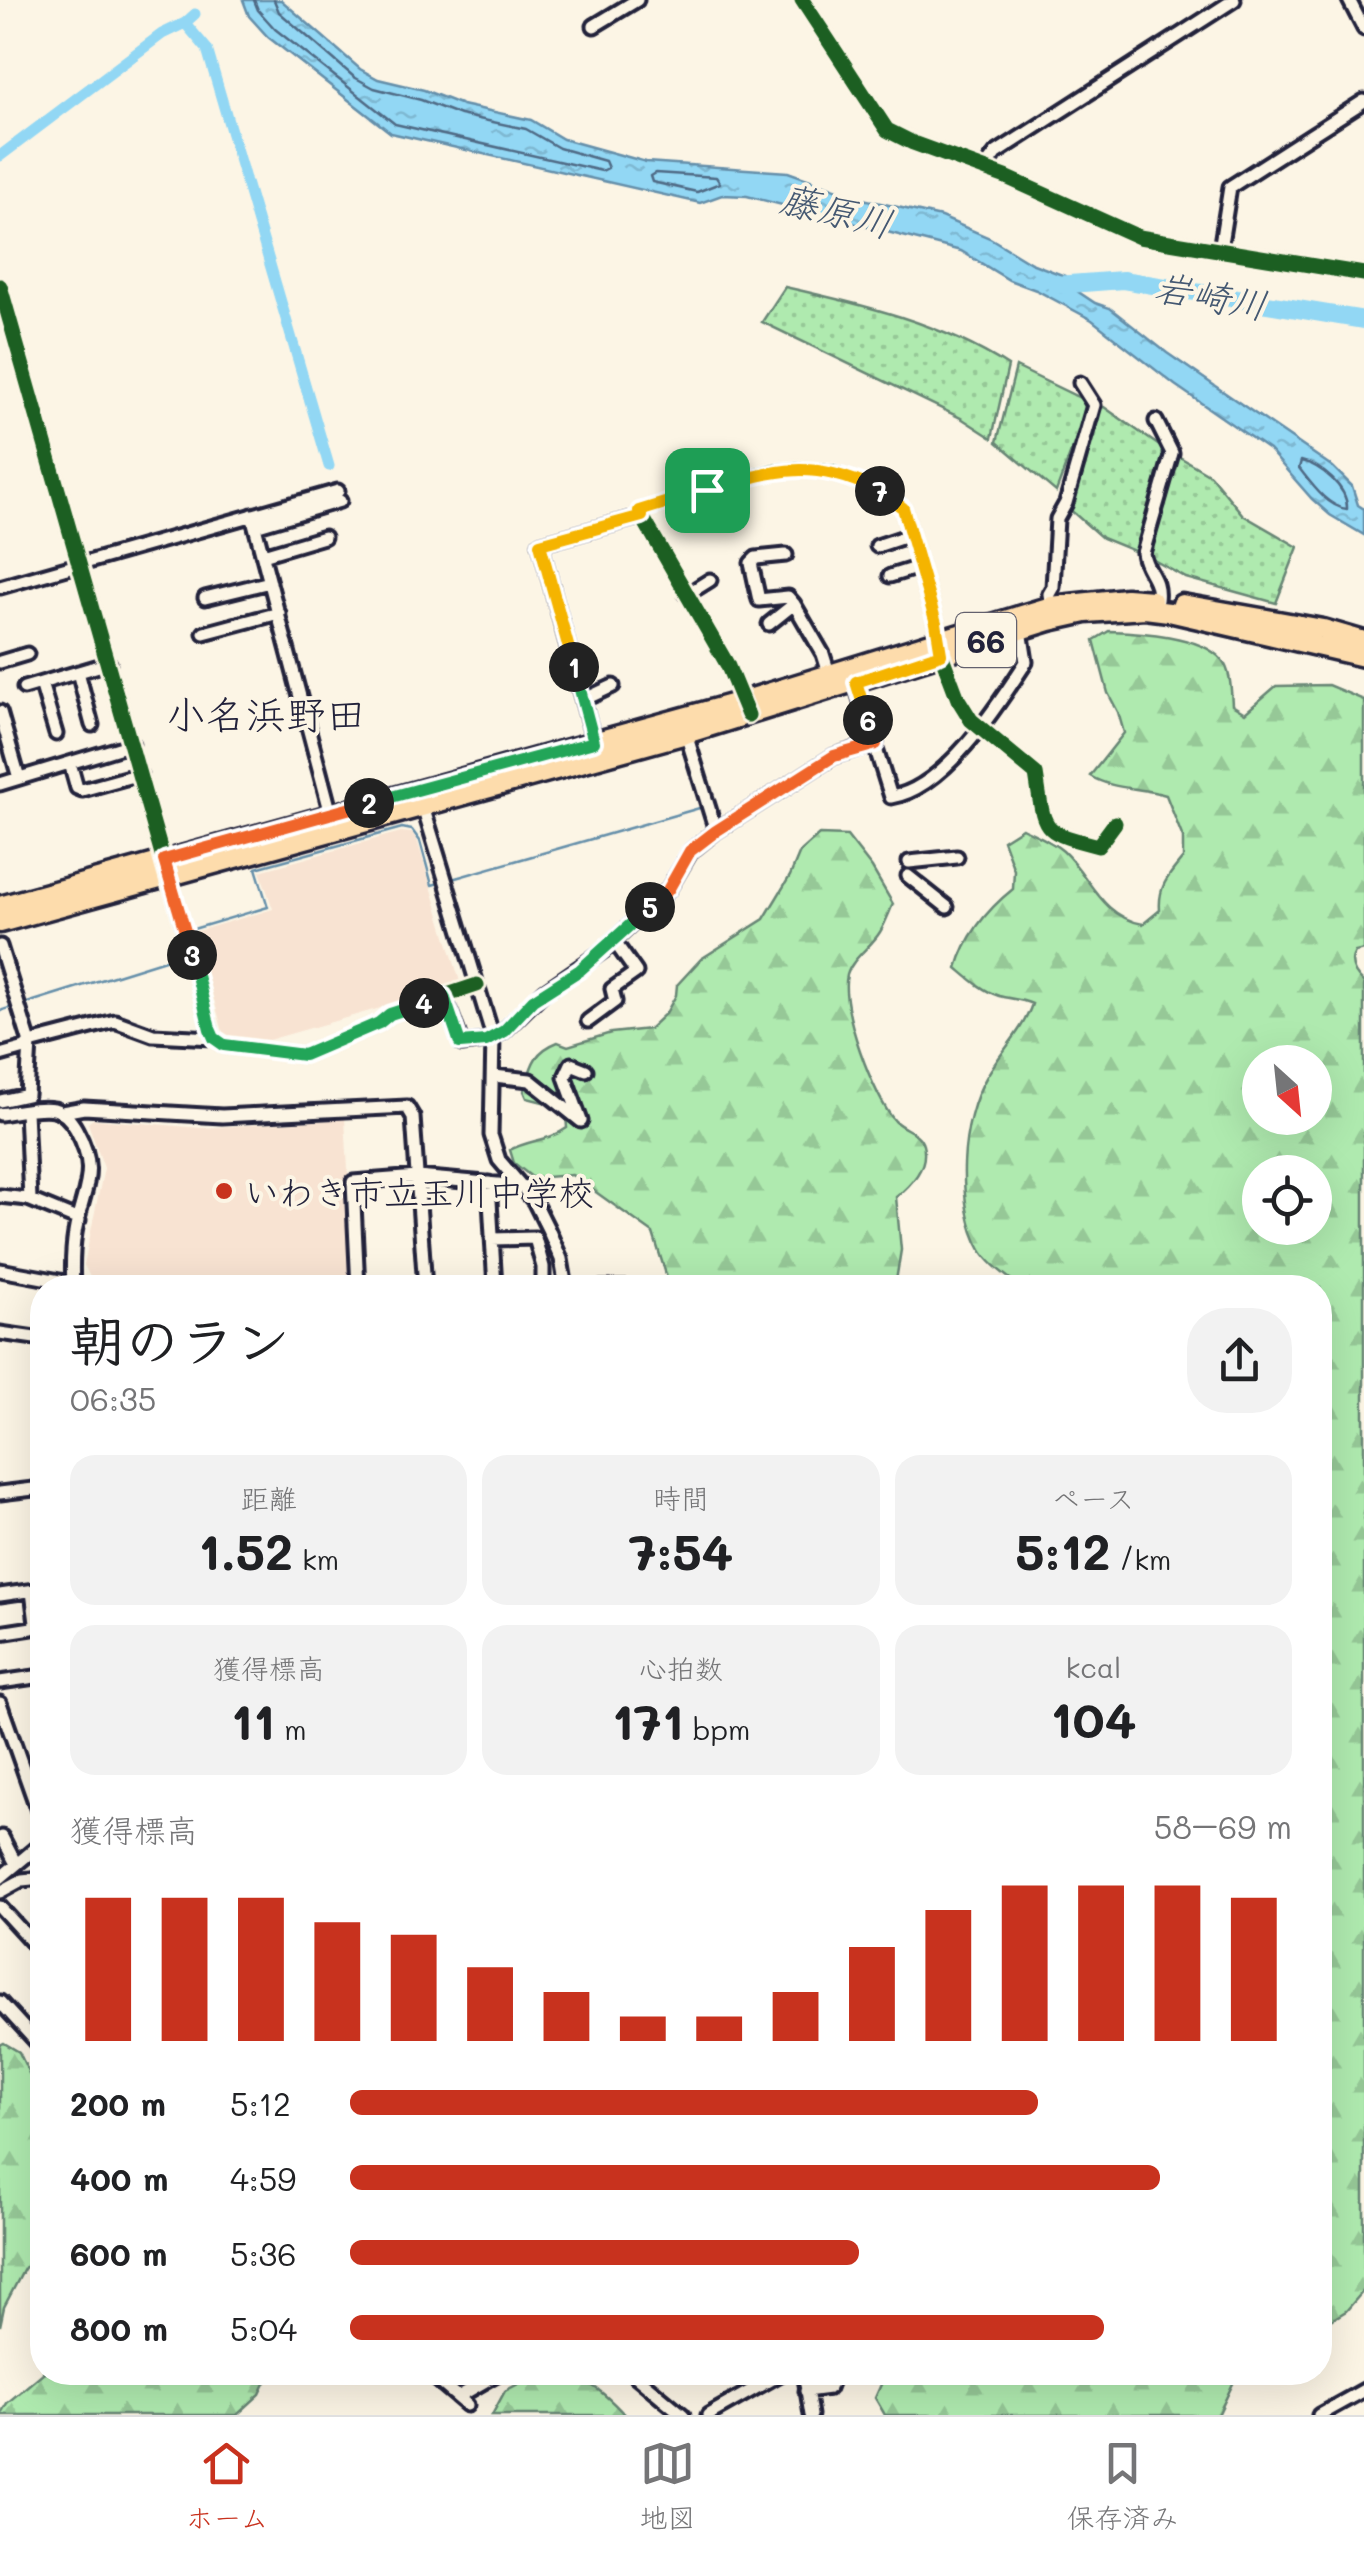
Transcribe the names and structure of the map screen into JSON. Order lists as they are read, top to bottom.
{
  "streets": {
    "main road": ["66"]
  },
  "districts": ["小名浜野田"],
  "water": ["藤原川", "岩崎川"],
  "places": ["いわき市立玉川中学校"],
  "north": "bottom right",
  "page": {
    "pins": [
      "7",
      "1",
      "6",
      "2",
      "5",
      "3",
      "4"
    ],
    "heading": ["朝のラン", "06:35"],
    "stats": [
      ["距離", "1.52 km"],
      ["時間", "7:54"],
      ["ペース", "5:12 /km"],
      ["獲得標高", "11 m"],
      ["心拍数", "171 bpm"],
      ["kcal", "104"]
    ],
    "chart": ["獲得標高", "58–69 m"],
    "list": [
      {
        "name": "200 m",
        "note": "5:12"
      },
      {
        "name": "400 m",
        "note": "4:59"
      },
      {
        "name": "600 m",
        "note": "5:36"
      },
      {
        "name": "800 m",
        "note": "5:04"
      }
    ],
    "tabs": ["ホーム", "地図", "保存済み"]
  }
}
